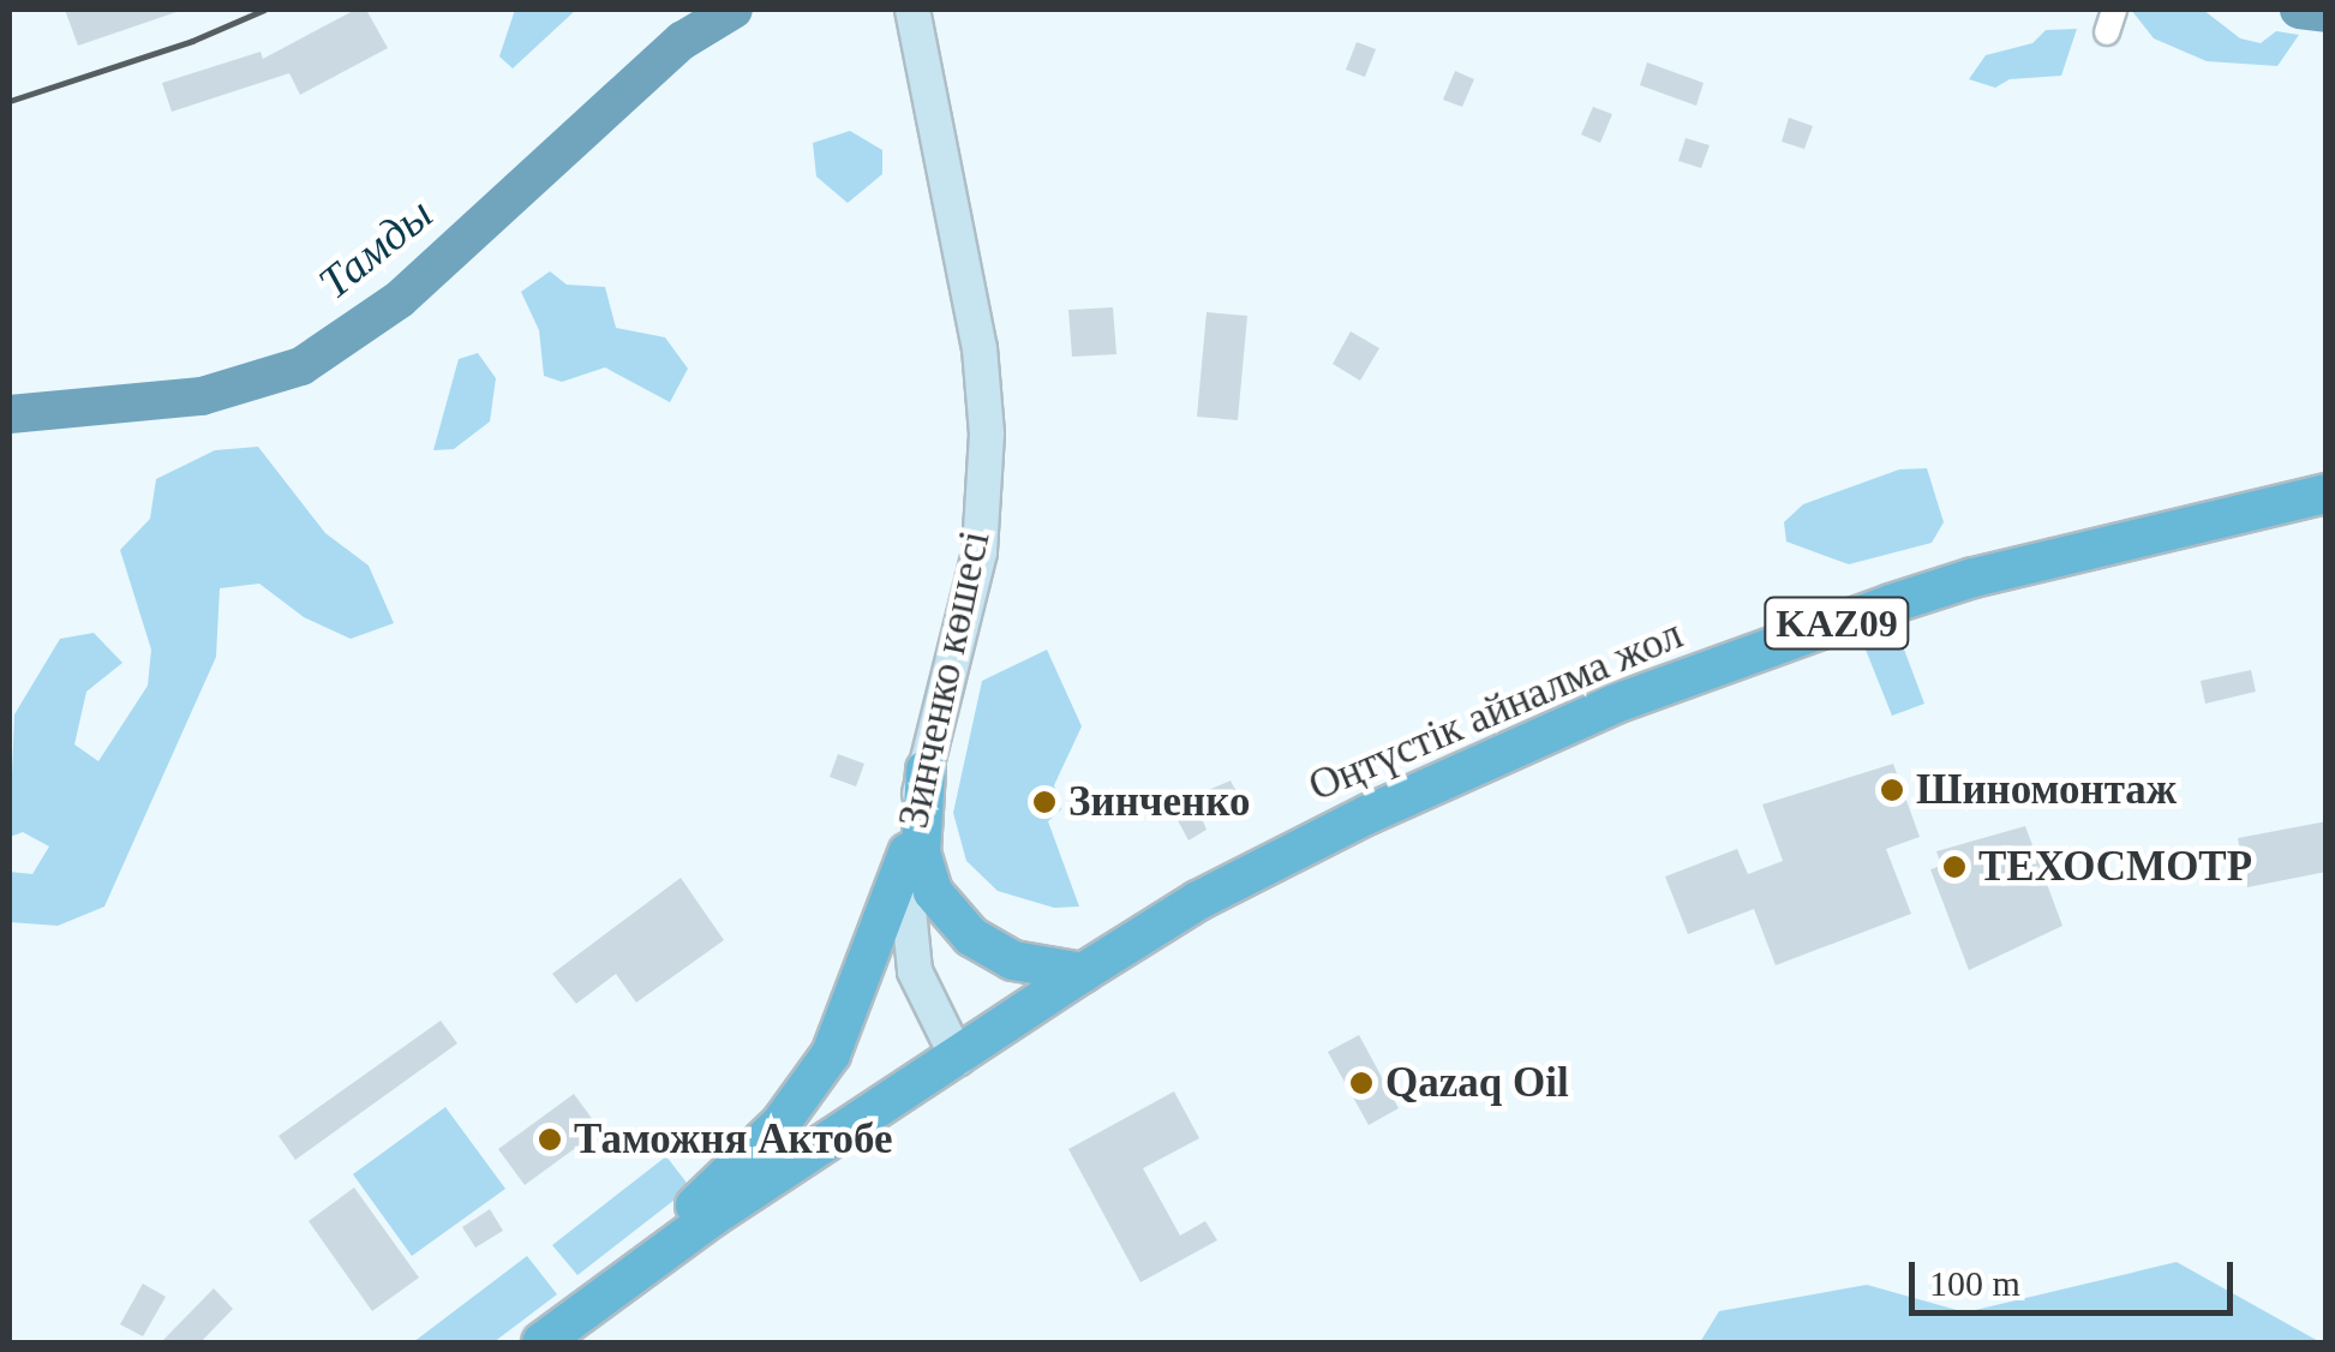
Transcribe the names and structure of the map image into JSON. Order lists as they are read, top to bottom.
{
  "streets": {
    "highway": ["KAZ09", "Оңтүстік айналма жол"],
    "main road": ["Зинченко көшесі"]
  },
  "crossings": [
    ["Зинченко көшесі", "Оңтүстік айналма жол"]
  ],
  "water": ["Тамды"],
  "places": [
    "Шиномонтаж",
    "Зинченко",
    "ТЕХОСМОТР",
    "Qazaq Oil",
    "Таможня Актобе"
  ],
  "scale_bar": "100 m"
}
